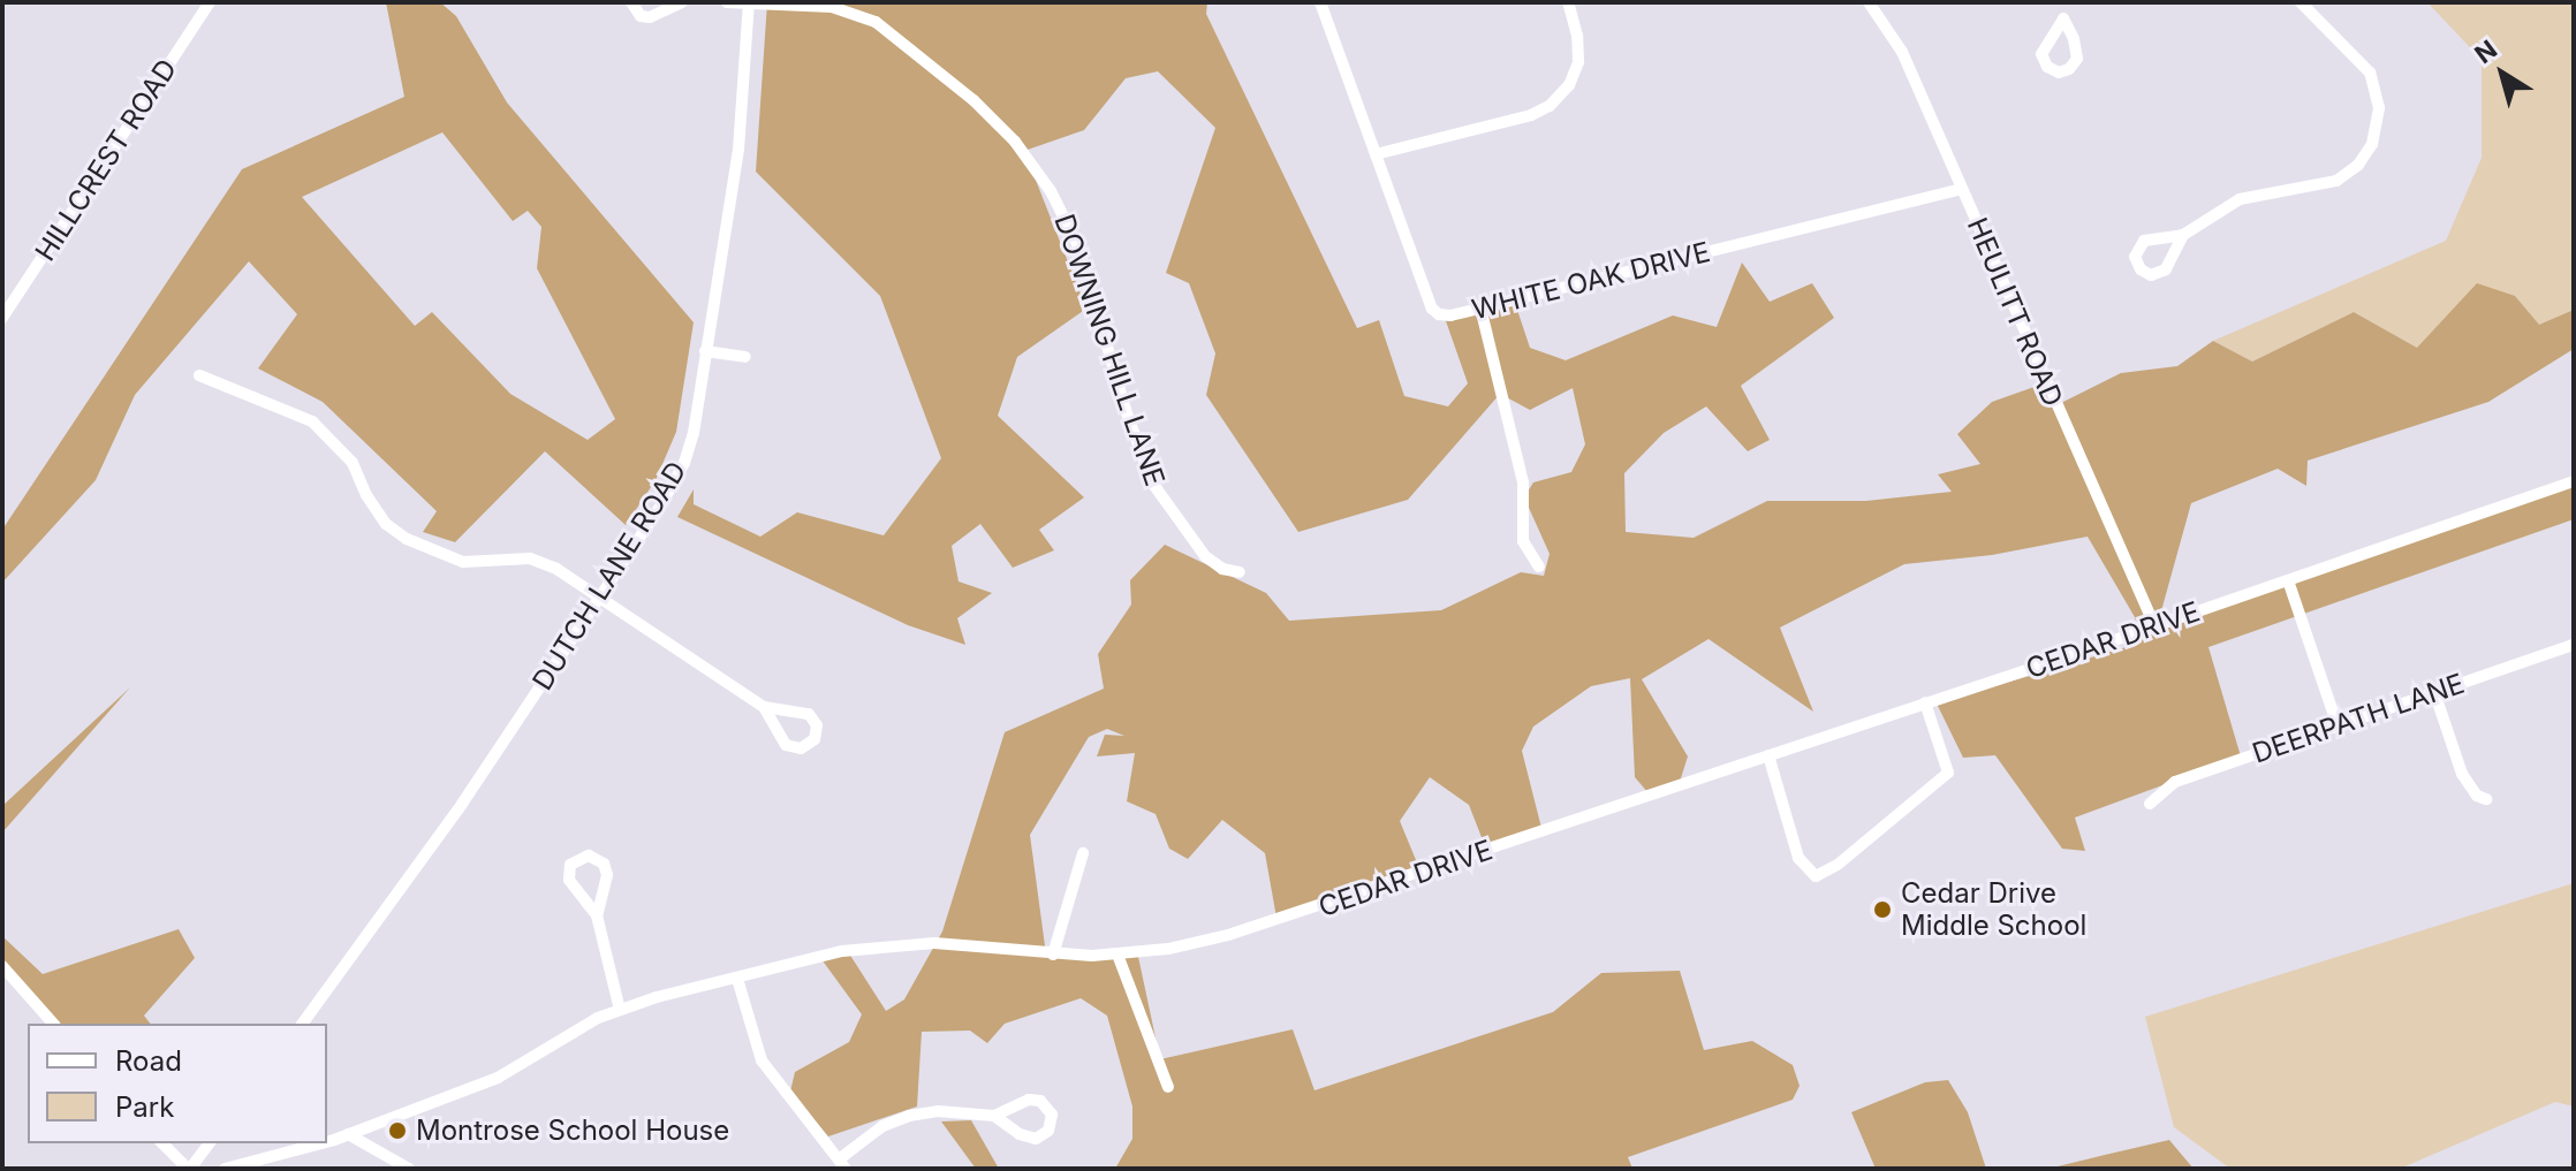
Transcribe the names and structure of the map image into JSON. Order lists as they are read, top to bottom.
{
  "streets": {
    "street": [
      "HILLCREST ROAD",
      "WHITE OAK DRIVE",
      "HEULITT ROAD",
      "DOWNING HILL LANE",
      "DUTCH LANE ROAD",
      "CEDAR DRIVE",
      "DEERPATH LANE"
    ]
  },
  "crossings": [
    ["WHITE OAK DRIVE", "HEULITT ROAD"],
    ["HEULITT ROAD", "CEDAR DRIVE"],
    ["DOWNING HILL LANE", "DUTCH LANE ROAD"]
  ],
  "places": ["Cedar Drive Middle School", "Montrose School House"],
  "legend": ["Road", "Park"],
  "north": "top left"
}
